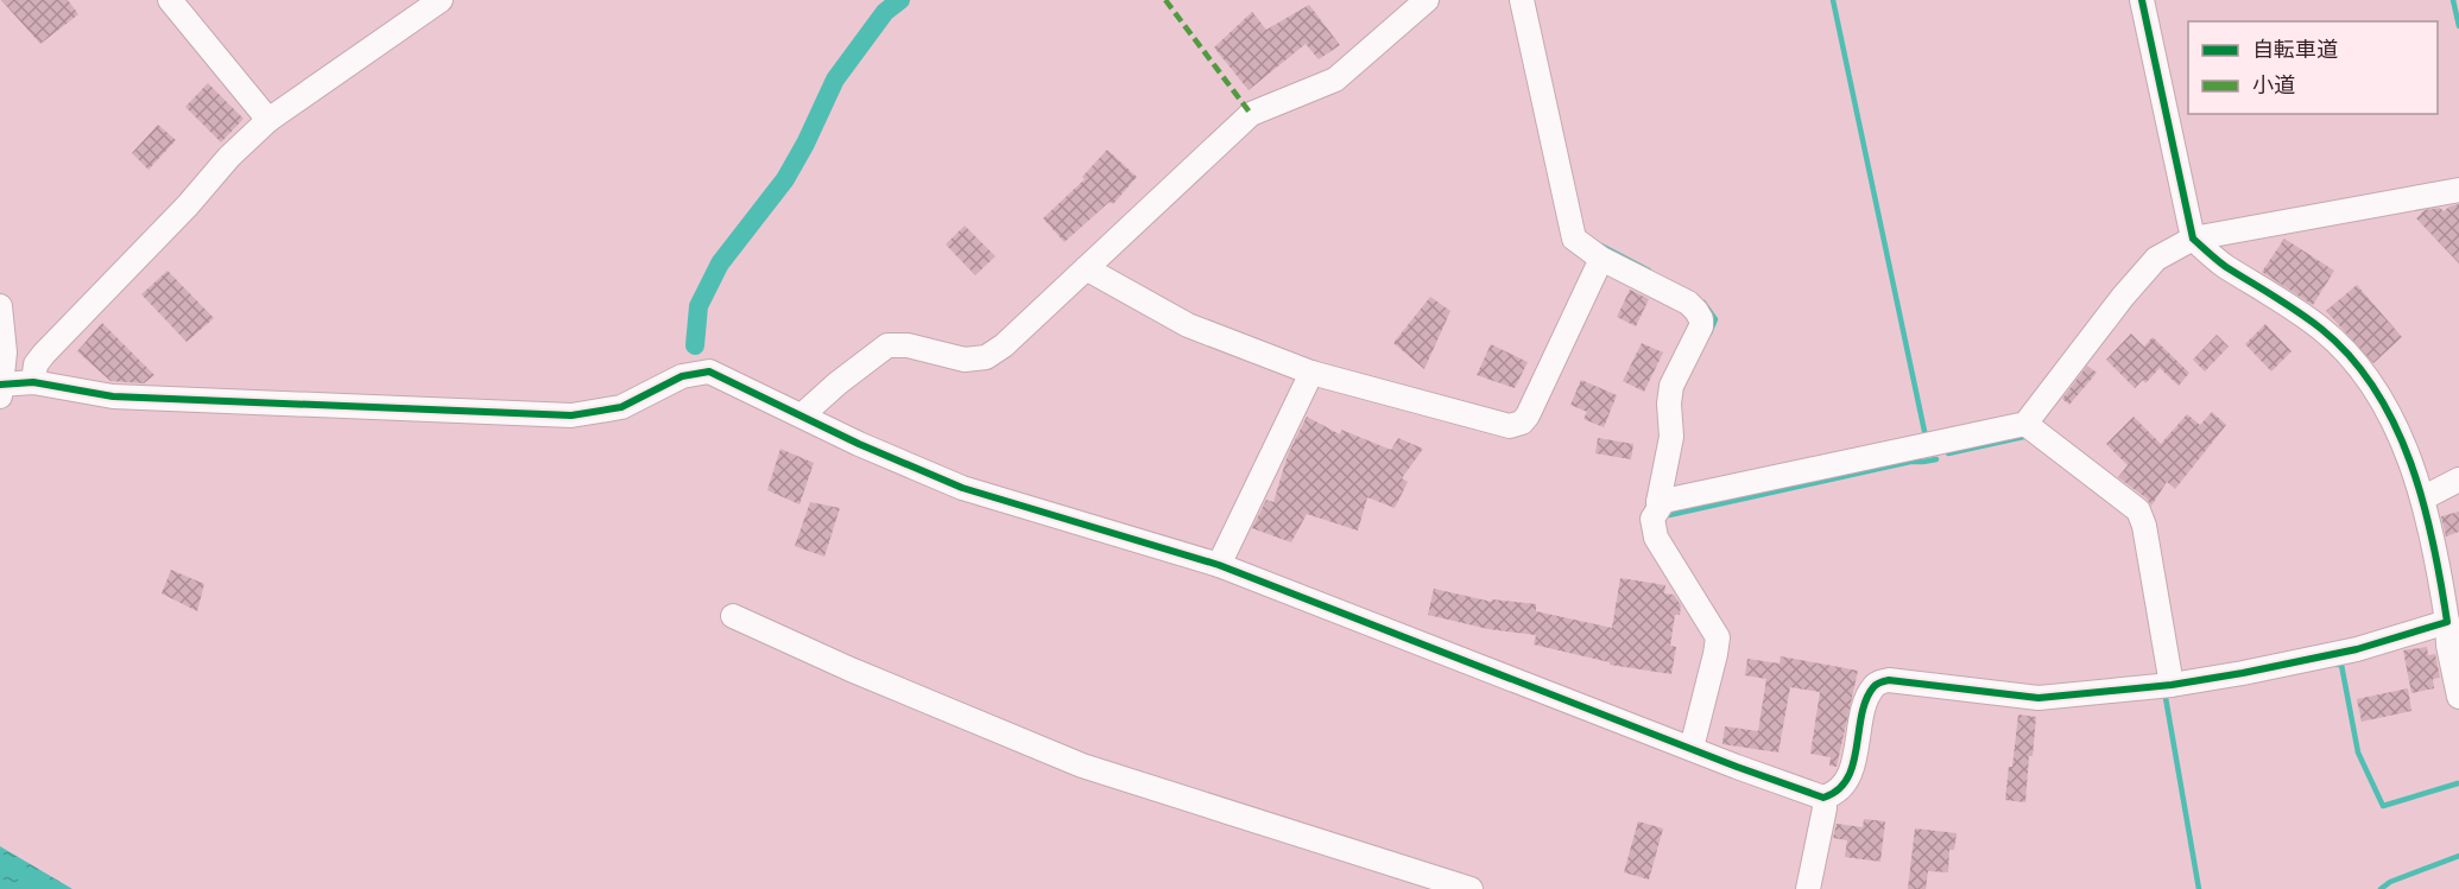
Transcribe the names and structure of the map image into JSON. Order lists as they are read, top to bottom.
{
  "legend": ["自転車道", "小道"]
}
